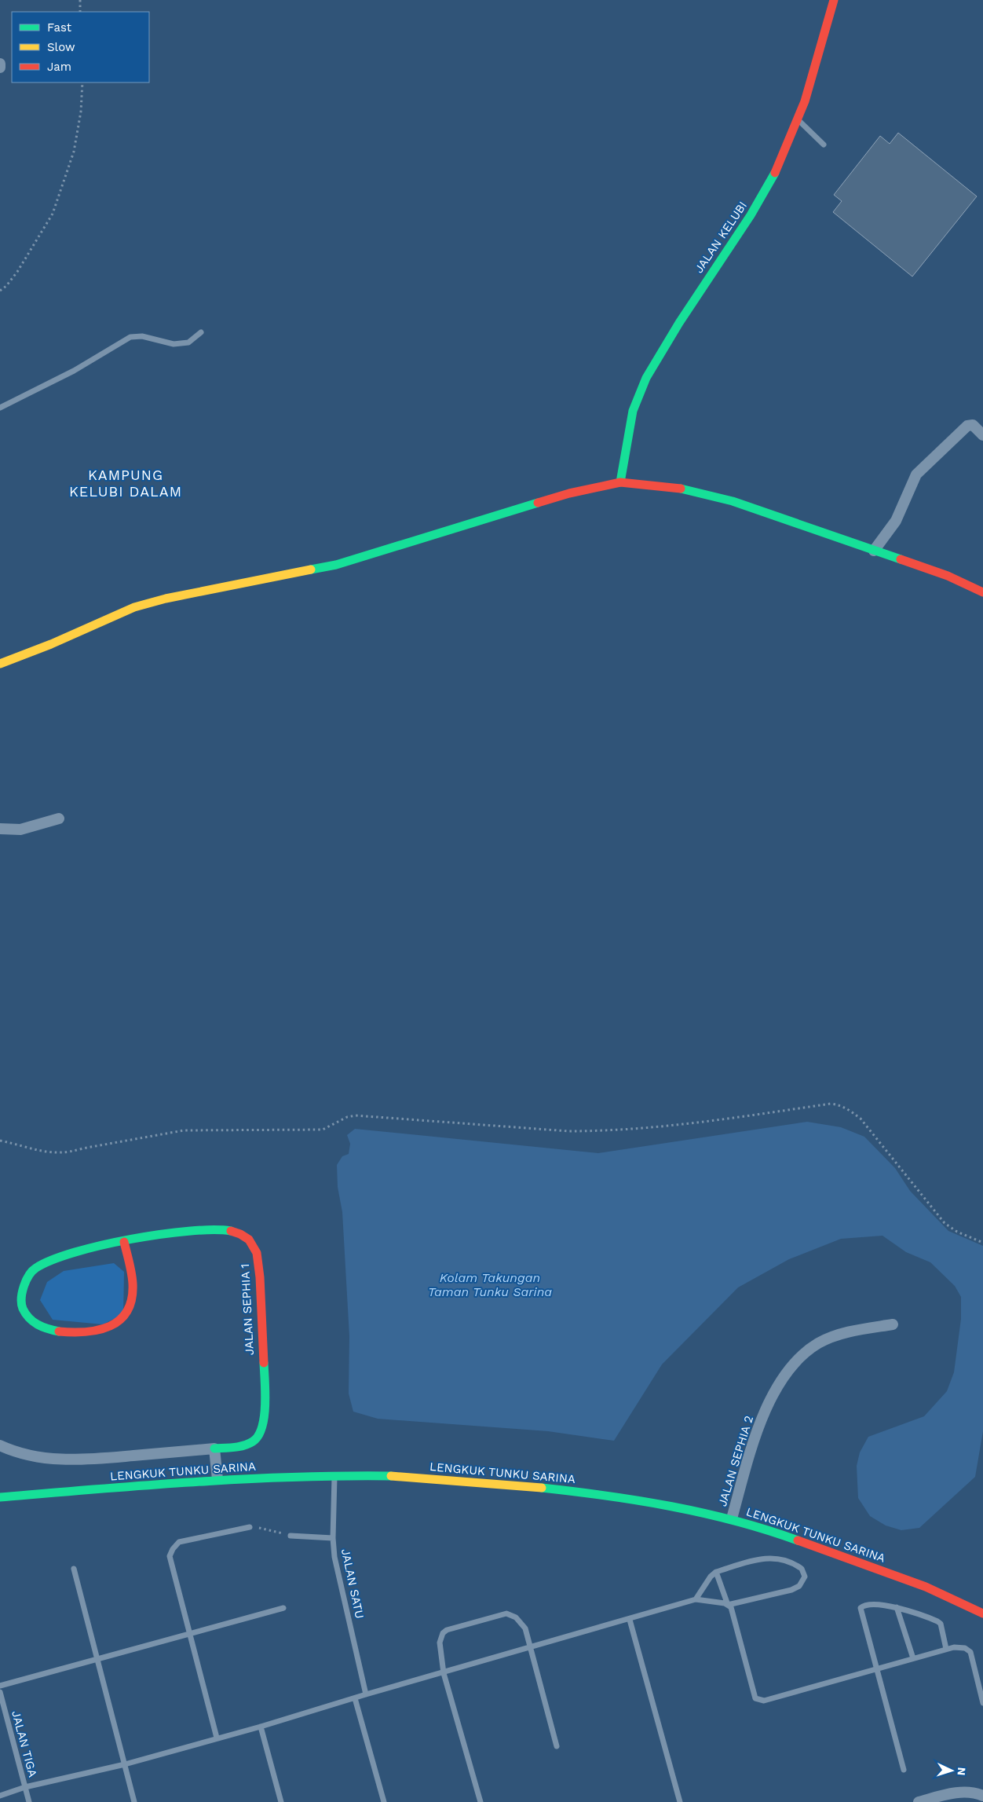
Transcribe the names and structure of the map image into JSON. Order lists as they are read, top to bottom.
{
  "streets": {
    "street": [
      "JALAN KELUBI",
      "JALAN SEPHIA 1",
      "JALAN SEPHIA 2",
      "LENGKUK TUNKU SARINA"
    ],
    "lane": ["JALAN SATU", "JALAN TIGA"]
  },
  "crossings": [
    ["JALAN SEPHIA 2", "LENGKUK TUNKU SARINA"],
    ["LENGKUK TUNKU SARINA", "JALAN SATU"]
  ],
  "districts": ["KAMPUNG KELUBI DALAM"],
  "water": ["Kolam Takungan Taman Tunku Sarina"],
  "legend": ["Fast", "Slow", "Jam"],
  "north": "right"
}
